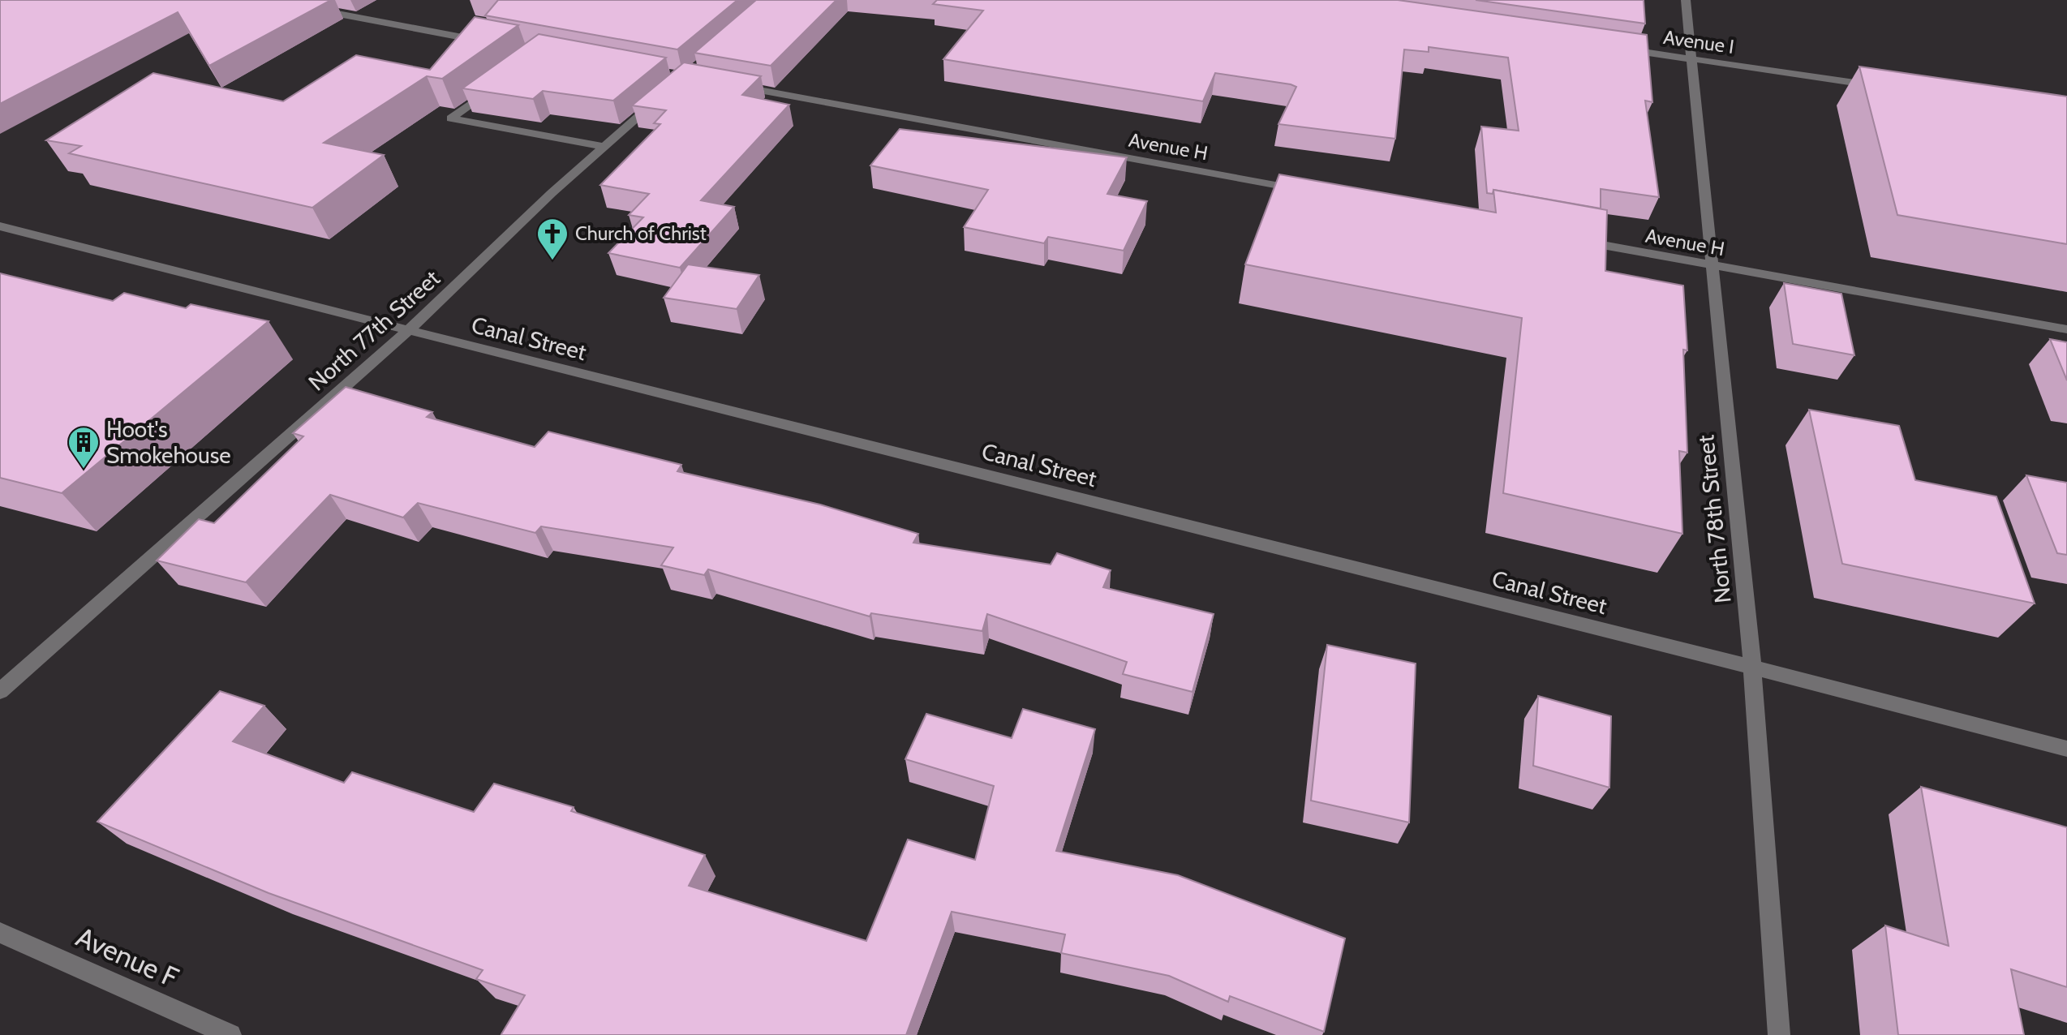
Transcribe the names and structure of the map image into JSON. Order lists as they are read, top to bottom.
{
  "streets": {
    "street": [
      "Avenue I",
      "Avenue H",
      "North 77th Street",
      "Canal Street",
      "North 78th Street",
      "Avenue F"
    ]
  },
  "crossings": [
    ["Avenue I", "North 78th Street"],
    ["Avenue H", "North 78th Street"],
    ["North 77th Street", "Canal Street"],
    ["Canal Street", "North 78th Street"]
  ],
  "places": {
    "church": ["Church of Christ"],
    "building": ["Hoot's Smokehouse"]
  }
}
